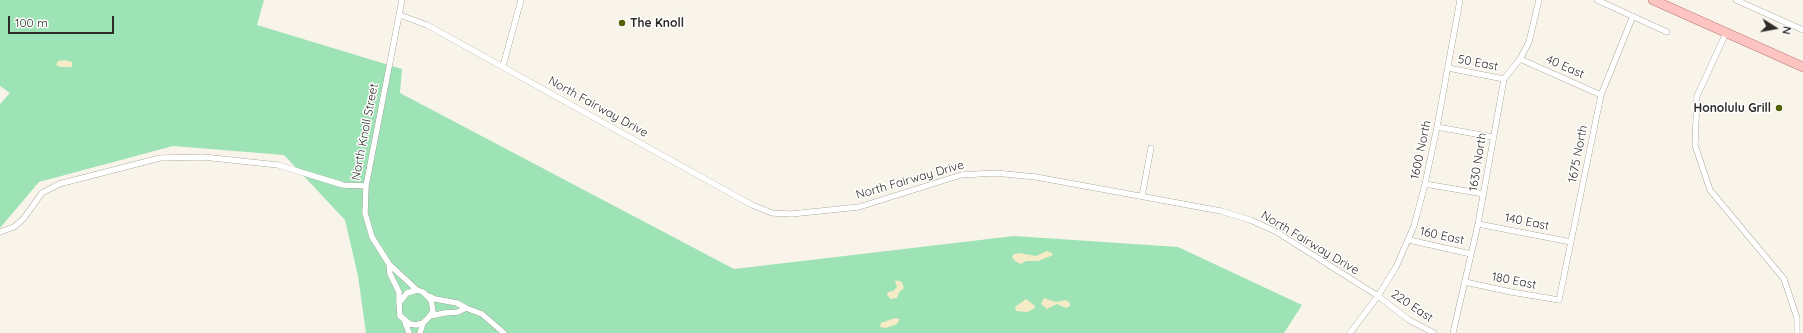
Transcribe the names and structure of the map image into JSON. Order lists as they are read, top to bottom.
{
  "streets": {
    "street": [
      "50 East",
      "40 East",
      "North Fairway Drive",
      "North Knoll Street",
      "1600 North",
      "1675 North",
      "1630 North",
      "140 East",
      "160 East",
      "180 East",
      "220 East"
    ]
  },
  "crossings": [
    ["50 East", "1600 North"],
    ["50 East", "1630 North"],
    ["40 East", "1675 North"],
    ["40 East", "1630 North"],
    ["North Fairway Drive", "North Knoll Street"],
    ["North Fairway Drive", "1600 North"],
    ["North Fairway Drive", "220 East"],
    ["1600 North", "160 East"],
    ["1600 North", "220 East"],
    ["1675 North", "140 East"],
    ["1675 North", "180 East"],
    ["1630 North", "140 East"],
    ["1630 North", "160 East"],
    ["1630 North", "180 East"]
  ],
  "places": ["The Knoll", "Honolulu Grill"],
  "scale_bar": "100 m",
  "north": "right"
}
